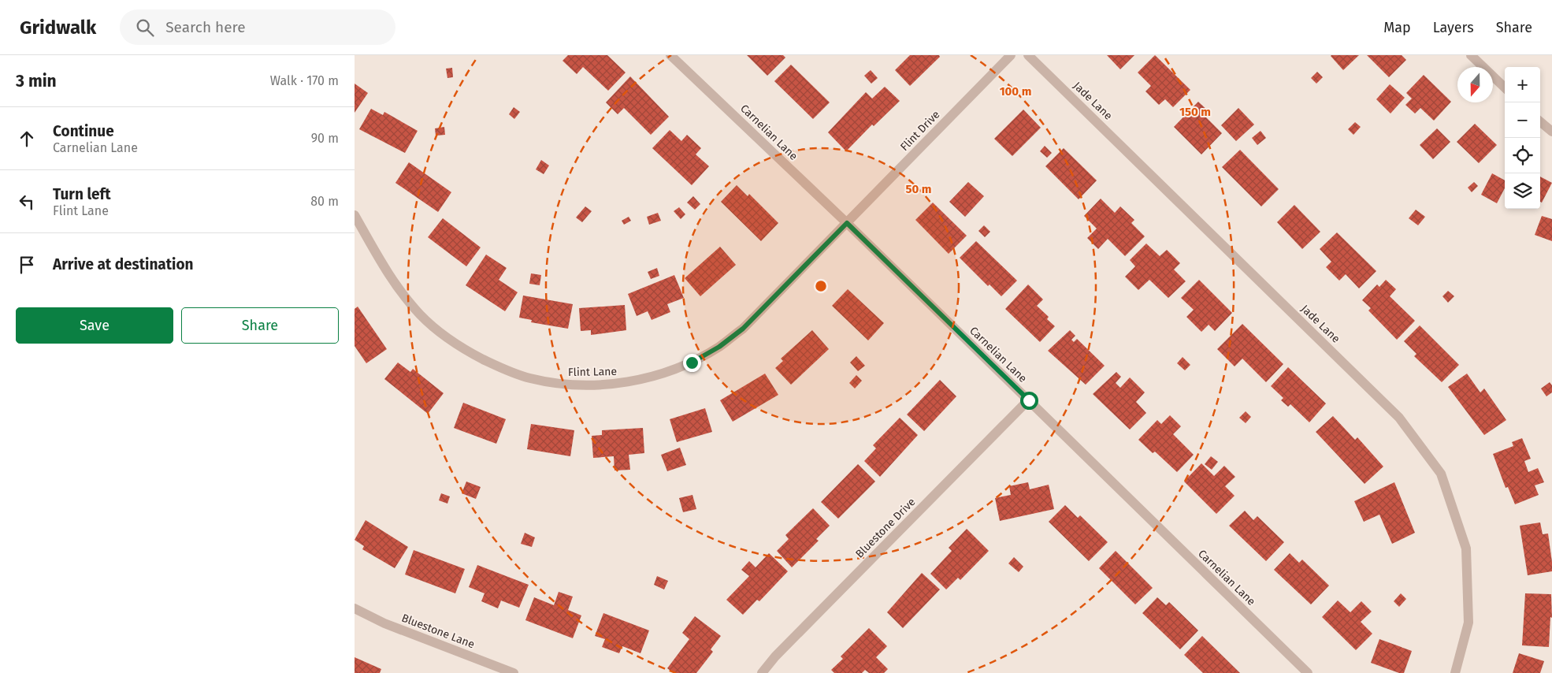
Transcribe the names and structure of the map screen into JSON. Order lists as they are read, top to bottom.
{
  "streets": {
    "street": [
      "Jade Lane",
      "Flint Drive",
      "Carnelian Lane",
      "Flint Lane",
      "Bluestone Drive",
      "Bluestone Lane"
    ]
  },
  "crossings": [
    ["Flint Drive", "Carnelian Lane"],
    ["Flint Drive", "Flint Lane"],
    ["Carnelian Lane", "Flint Lane"],
    ["Carnelian Lane", "Bluestone Drive"]
  ],
  "north": "bottom",
  "page": {
    "header": "Gridwalk",
    "search": "Search here",
    "nav": ["Map", "Layers", "Share"],
    "heading": ["3 min", "Walk · 170 m"],
    "map_buttons": ["+", "−"],
    "list": [
      ["Continue", "Carnelian Lane", "90 m"],
      ["Turn left", "Flint Lane", "80 m"],
      "Arrive at destination"
    ],
    "buttons": ["Save", "Share"]
  },
  "rings": ["100 m", "150 m", "50 m"]
}
